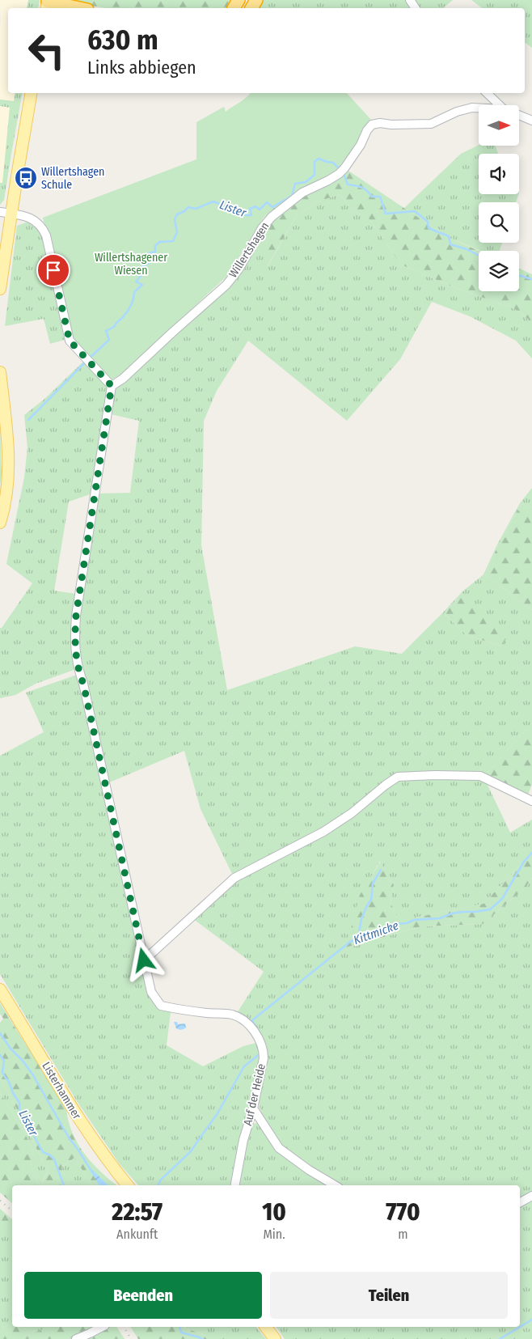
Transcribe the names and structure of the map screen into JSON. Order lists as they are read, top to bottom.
{
  "streets": {
    "main road": ["Listerhammer"],
    "street": ["Willertshagen", "Auf der Heide"]
  },
  "crossings": [
    ["Willertshagen", "Auf der Heide"]
  ],
  "water": ["Lister", "Kittmicke"],
  "parks": ["Willertshagener Wiesen"],
  "places": {
    "bus stop": ["Willertshagen Schule"]
  },
  "north": "right",
  "page": {
    "turn": ["630 m", "Links abbiegen"],
    "eta": [
      "22:57",
      "Ankunft",
      "10",
      "Min.",
      "770",
      "m"
    ],
    "buttons": ["Beenden", "Teilen"]
  }
}
